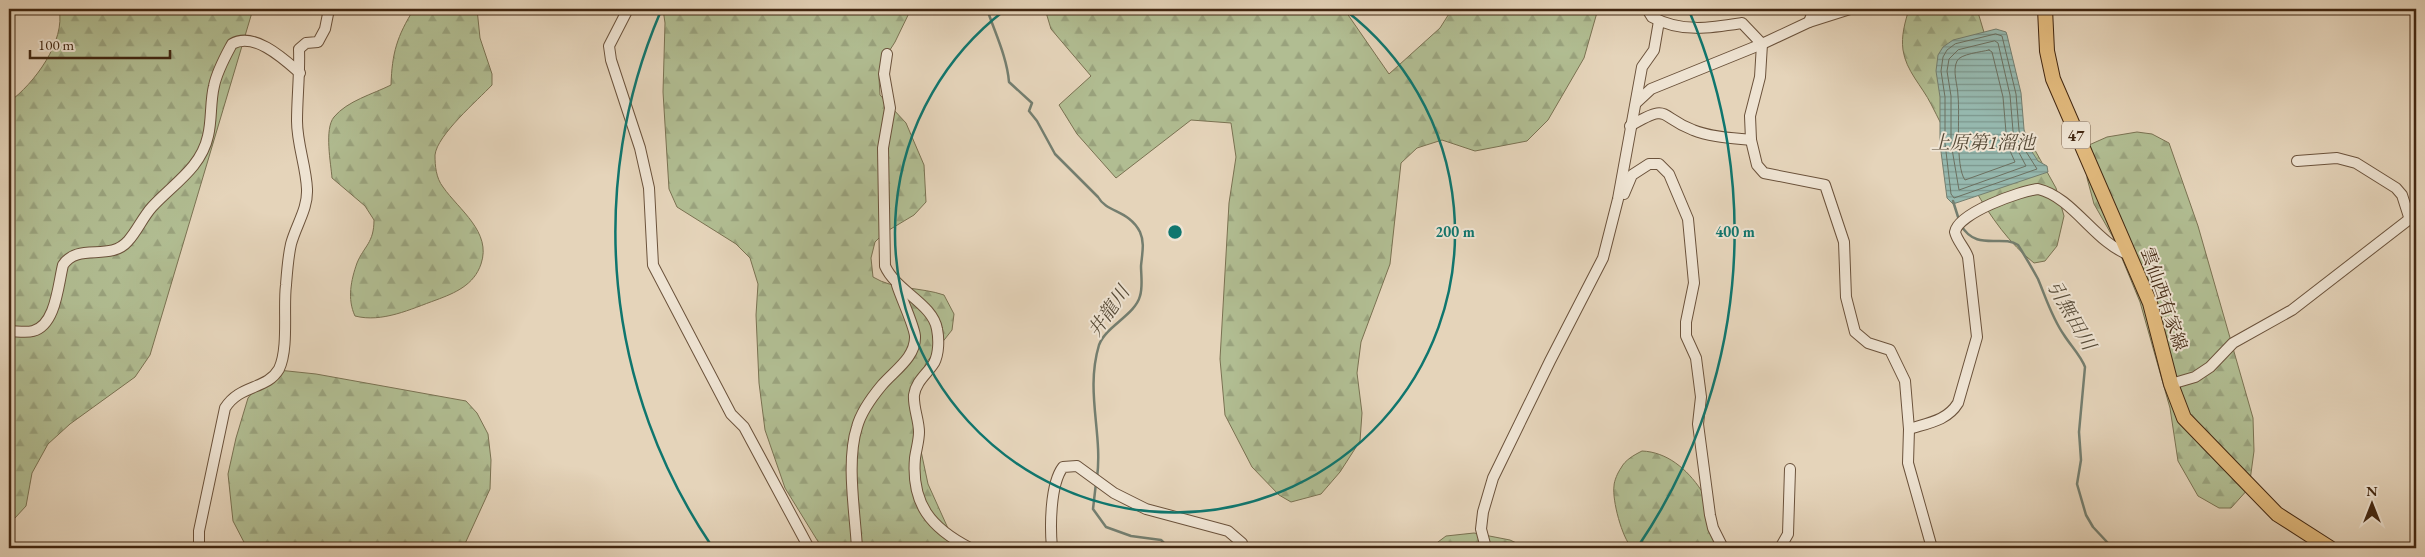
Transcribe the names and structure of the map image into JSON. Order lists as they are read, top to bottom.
{
  "streets": {
    "main road": ["47", "雲仙西有家線"]
  },
  "water": ["上原第1溜池", "井龍川", "引無田川"],
  "scale_bar": "100 m",
  "north": "top",
  "rings": ["200 m", "400 m"]
}
